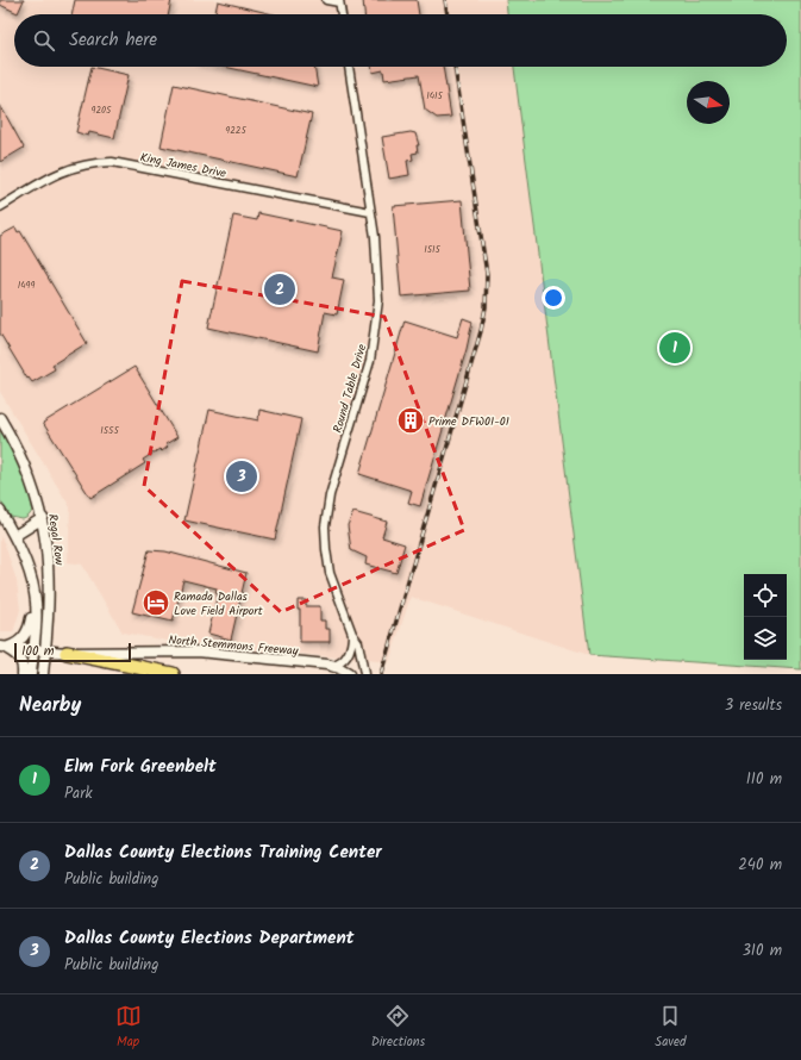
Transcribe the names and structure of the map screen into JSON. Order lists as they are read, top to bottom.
{
  "streets": {
    "main road": ["Regal Row", "North Stemmons Freeway"],
    "street": ["King James Drive", "Round Table Drive"]
  },
  "crossings": [
    ["King James Drive", "Round Table Drive"],
    ["Regal Row", "North Stemmons Freeway"]
  ],
  "places": {
    "building": ["Prime DFW01-01"],
    "hotel": ["Ramada Dallas Love Field Airport"]
  },
  "house_numbers": [
    "1415",
    "9205",
    "9225",
    "1515",
    "1499",
    "1555"
  ],
  "scale_bar": "100 m",
  "north": "right",
  "page": {
    "search": "Search here",
    "pins": ["2", "1", "3"],
    "scale": "100 m",
    "heading": ["Nearby", "3 results"],
    "list": [
      {
        "mark": "1",
        "name": "Elm Fork Greenbelt",
        "note": "Park",
        "value": "110 m"
      },
      {
        "mark": "2",
        "name": "Dallas County Elections Training Center",
        "note": "Public building",
        "value": "240 m"
      },
      {
        "mark": "3",
        "name": "Dallas County Elections Department",
        "note": "Public building",
        "value": "310 m"
      }
    ],
    "nav": ["Map", "Directions", "Saved"]
  }
}
